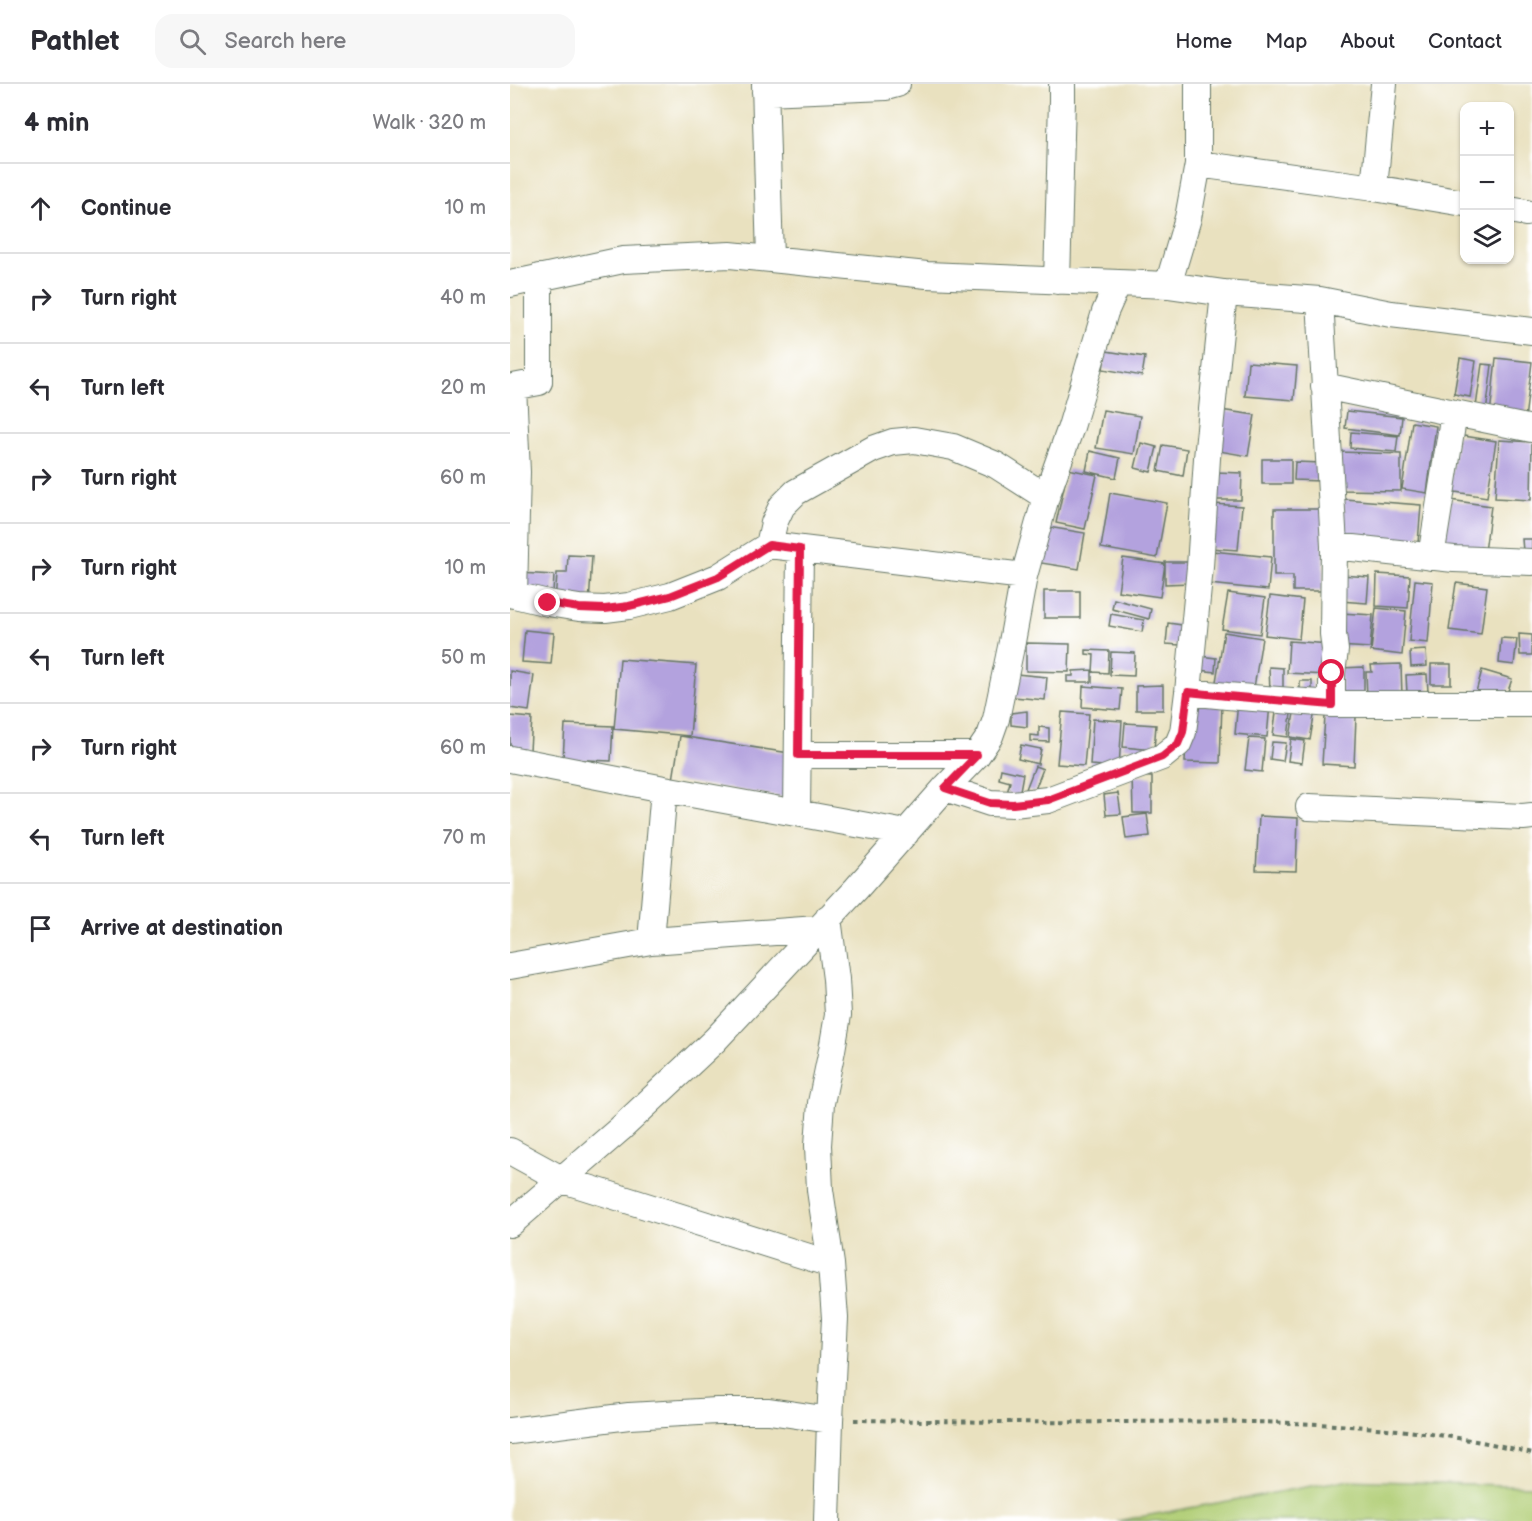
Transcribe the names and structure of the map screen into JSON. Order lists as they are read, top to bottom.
{
  "page": {
    "header": "Pathlet",
    "search": "Search here",
    "nav": [
      "Home",
      "Map",
      "About",
      "Contact"
    ],
    "heading": ["4 min", "Walk · 320 m"],
    "map_buttons": ["+", "−"],
    "list": [
      ["Continue", "10 m"],
      ["Turn right", "40 m"],
      ["Turn left", "20 m"],
      ["Turn right", "60 m"],
      ["Turn right", "10 m"],
      ["Turn left", "50 m"],
      ["Turn right", "60 m"],
      ["Turn left", "70 m"],
      "Arrive at destination"
    ]
  }
}
